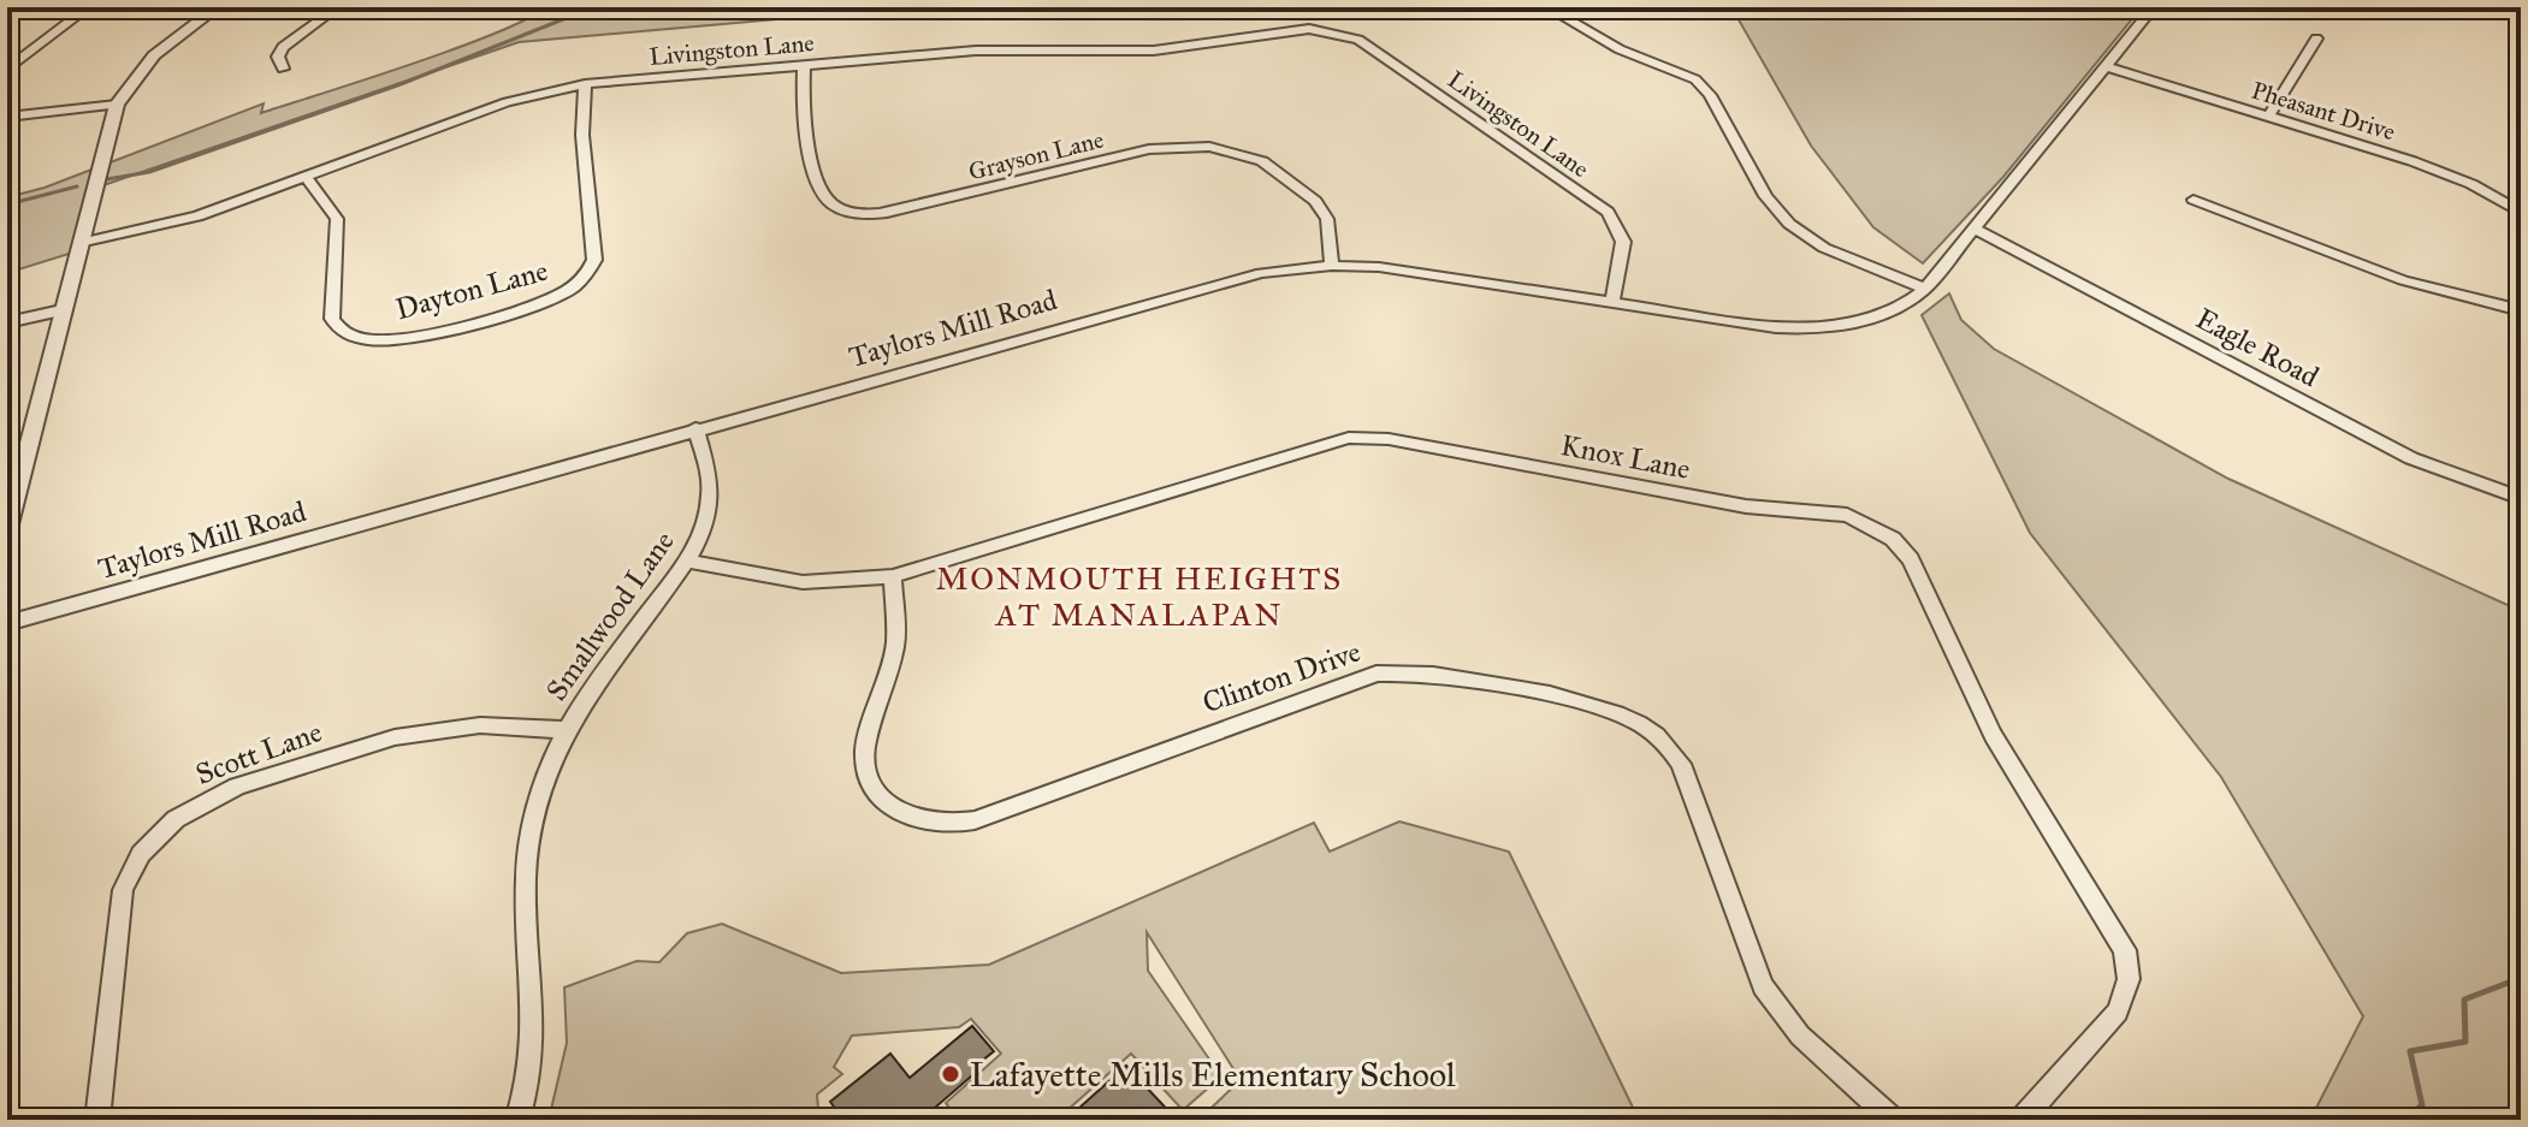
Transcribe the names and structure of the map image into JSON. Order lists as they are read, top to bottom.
{
  "streets": {
    "street": [
      "Livingston Lane",
      "Pheasant Drive",
      "Grayson Lane",
      "Dayton Lane",
      "Taylors Mill Road",
      "Eagle Road",
      "Knox Lane",
      "Smallwood Lane",
      "Clinton Drive",
      "Scott Lane"
    ]
  },
  "crossings": [
    ["Livingston Lane", "Grayson Lane"],
    ["Livingston Lane", "Dayton Lane"],
    ["Livingston Lane", "Taylors Mill Road"],
    ["Pheasant Drive", "Taylors Mill Road"],
    ["Grayson Lane", "Taylors Mill Road"],
    ["Taylors Mill Road", "Eagle Road"],
    ["Taylors Mill Road", "Smallwood Lane"],
    ["Knox Lane", "Smallwood Lane"],
    ["Knox Lane", "Clinton Drive"],
    ["Smallwood Lane", "Scott Lane"]
  ],
  "districts": ["MONMOUTH HEIGHTS AT MANALAPAN"],
  "places": ["Lafayette Mills Elementary School"]
}
